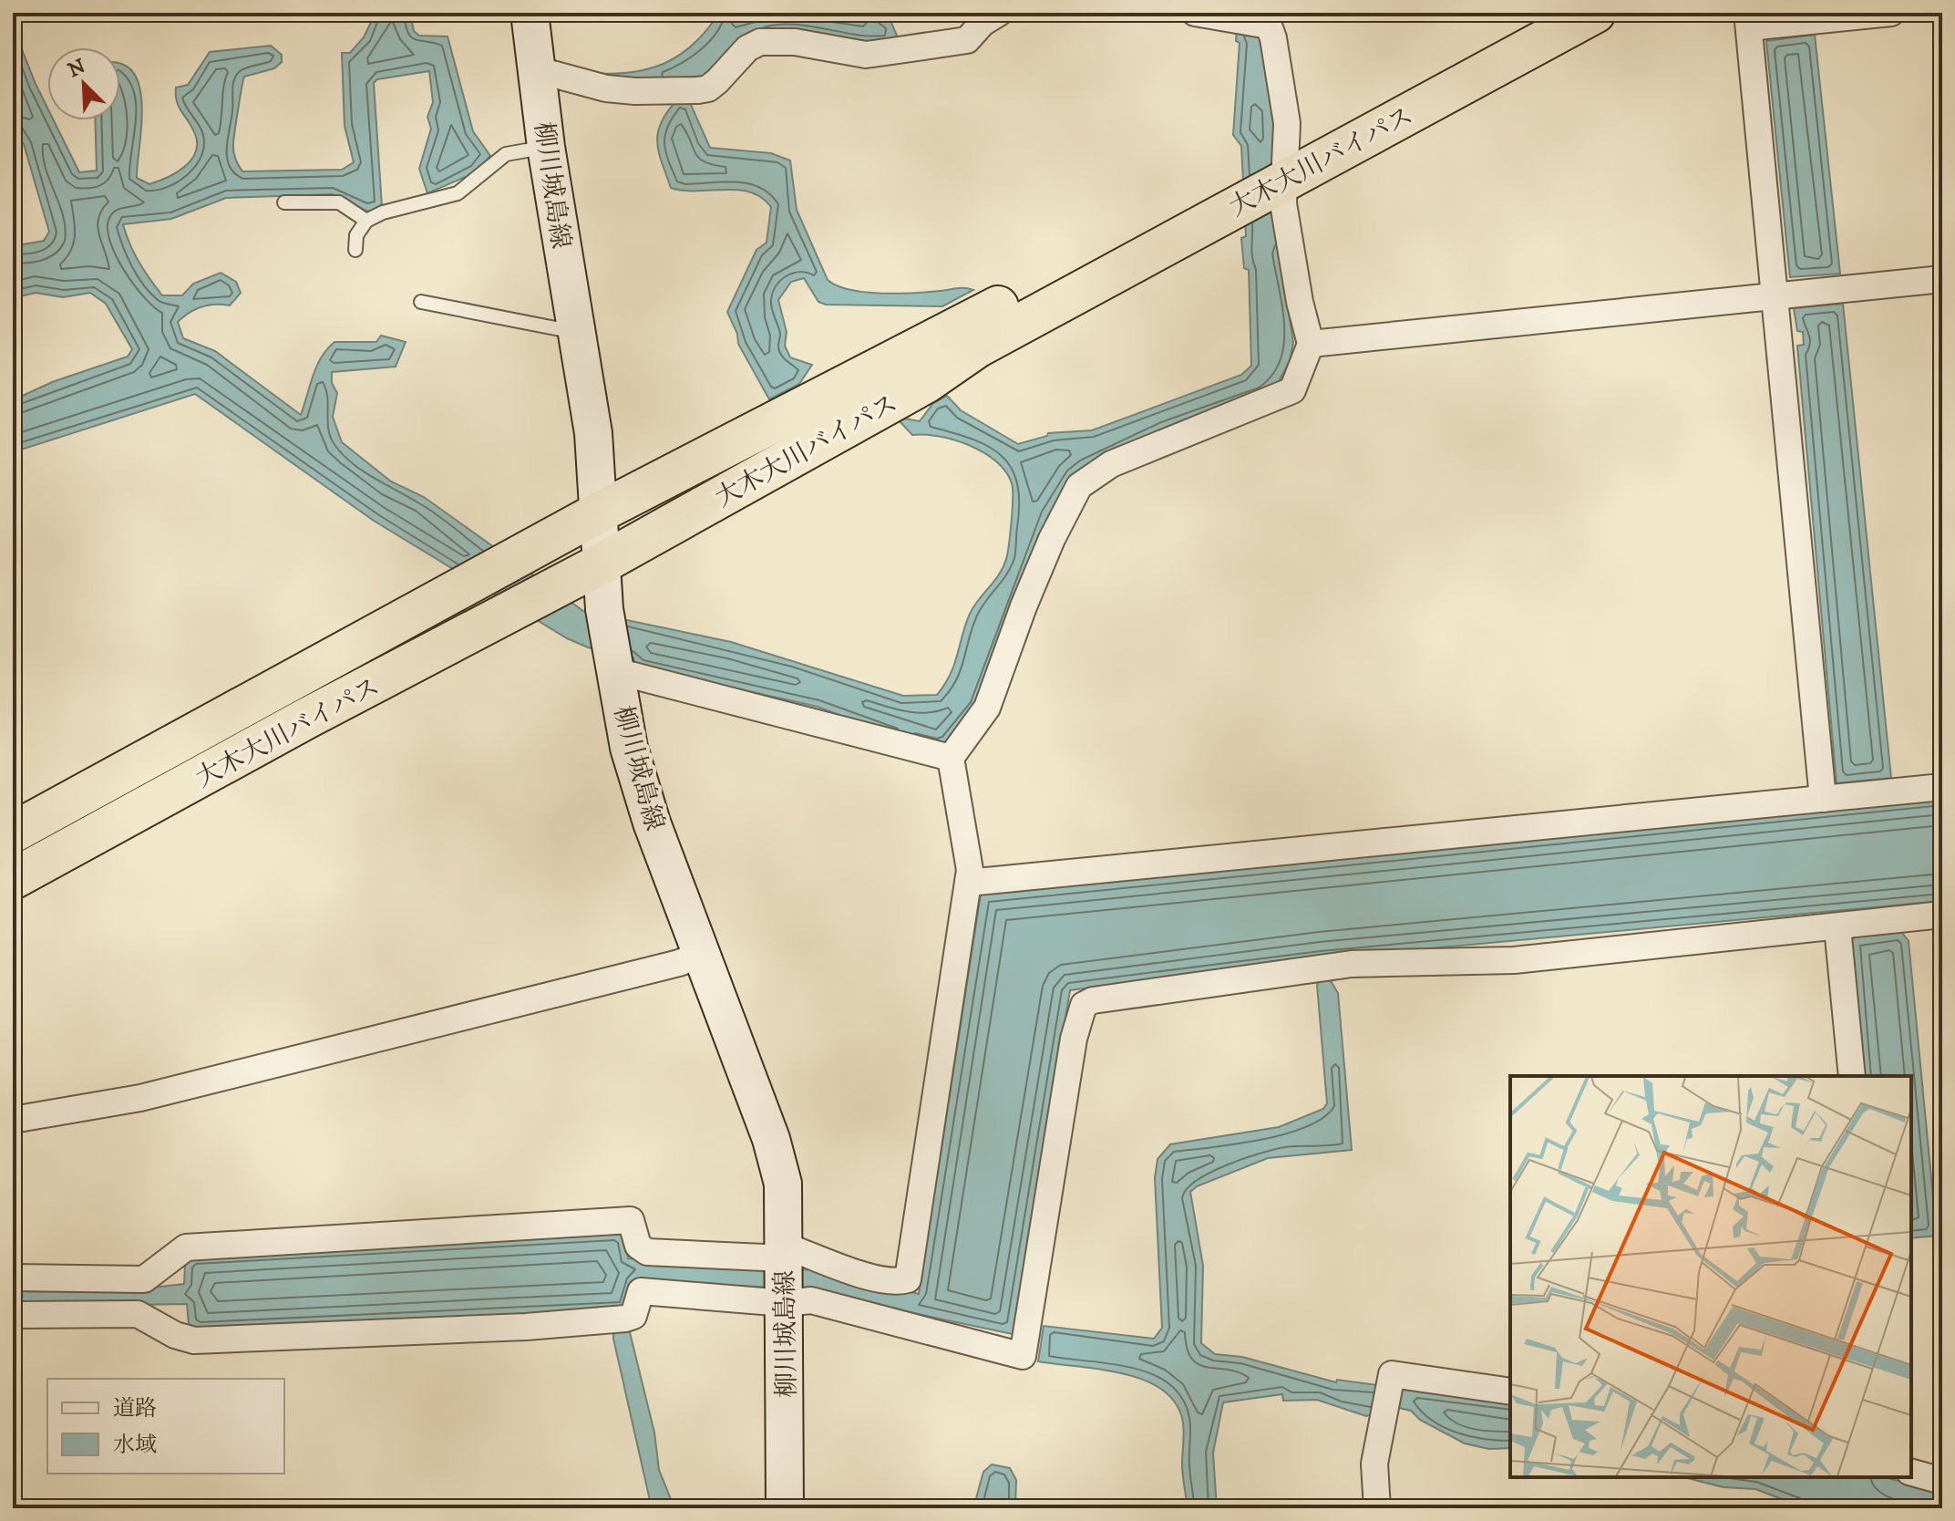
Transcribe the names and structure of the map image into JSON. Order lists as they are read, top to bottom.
{
  "streets": {
    "highway": ["大木大川バイパス"],
    "main road": ["柳川城島線"]
  },
  "crossings": [
    ["大木大川バイパス", "柳川城島線"]
  ],
  "legend": ["道路", "水域"],
  "north": "top left"
}
